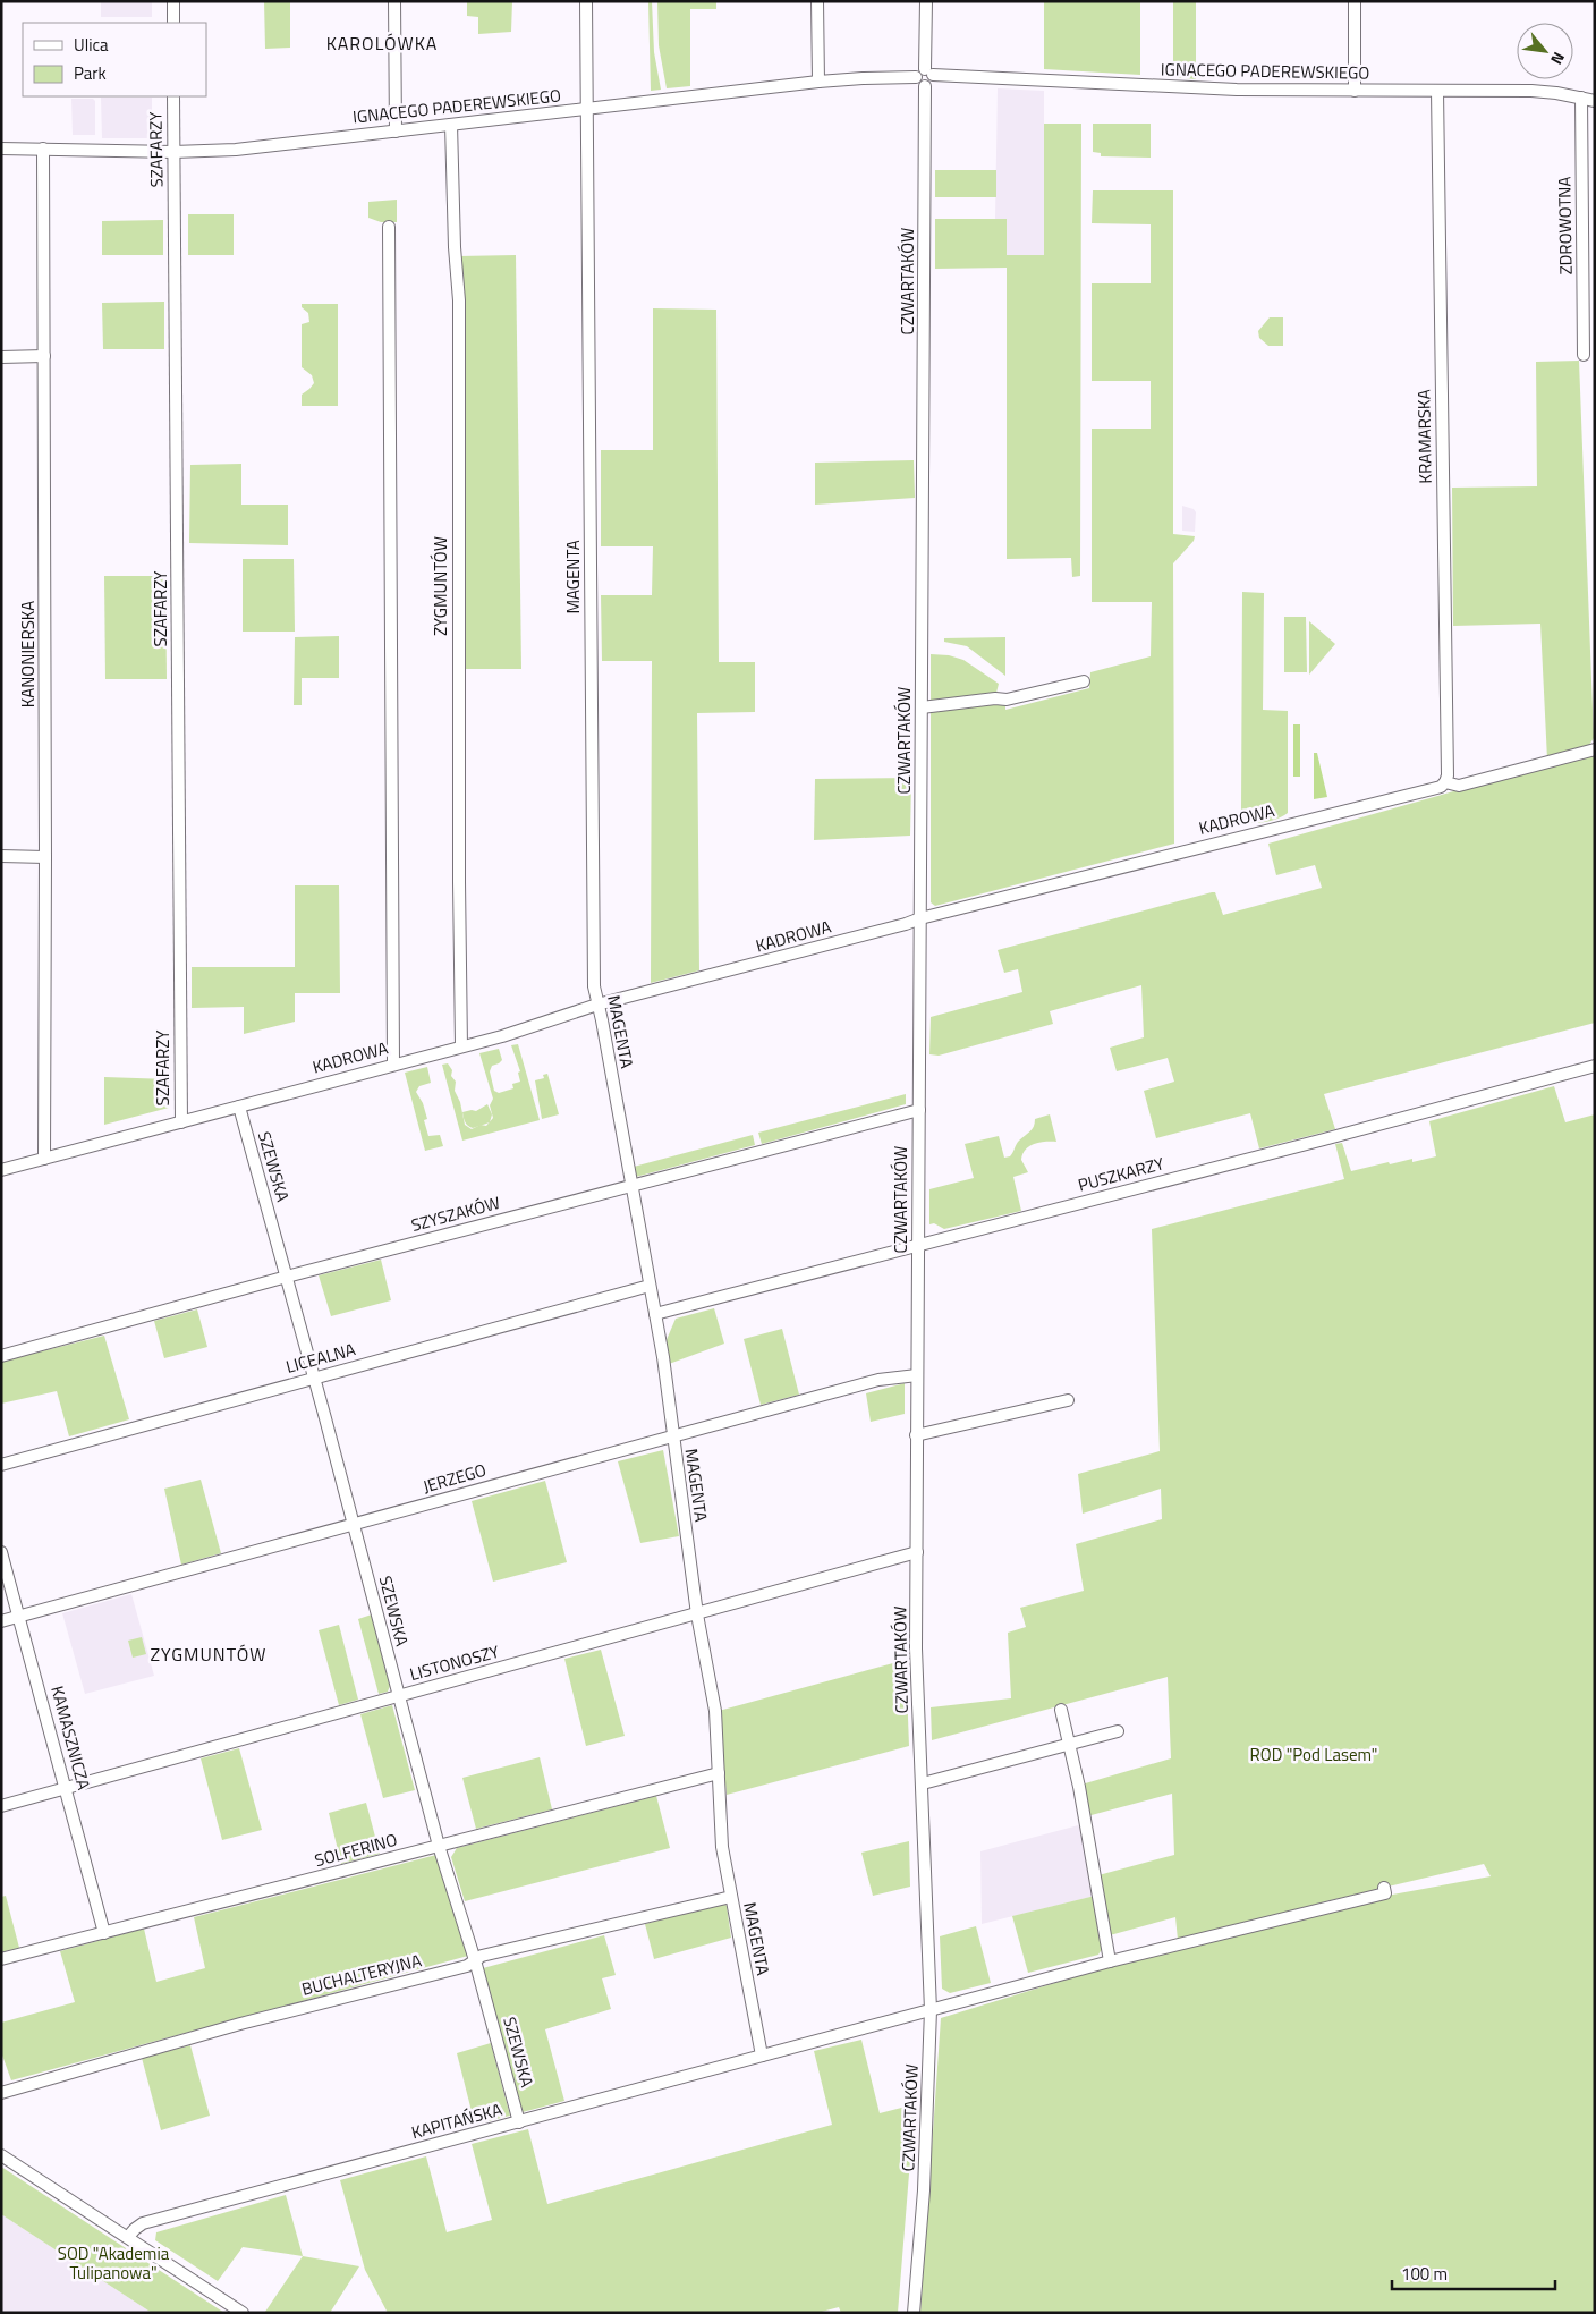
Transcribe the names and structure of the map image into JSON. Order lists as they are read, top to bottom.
{
  "streets": {
    "street": [
      "IGNACEGO PADEREWSKIEGO",
      "SZAFARZY",
      "ZDROWOTNA",
      "CZWARTAKÓW",
      "KRAMARSKA",
      "MAGENTA",
      "ZYGMUNTÓW",
      "KANONIERSKA",
      "KADROWA",
      "SZEWSKA",
      "PUSZKARZY",
      "SZYSZAKÓW",
      "LICEALNA",
      "JERZEGO",
      "LISTONOSZY",
      "KAMASZNICZA",
      "SOLFERINO",
      "BUCHALTERYJNA",
      "KAPITAŃSKA"
    ]
  },
  "crossings": [
    ["IGNACEGO PADEREWSKIEGO", "SZAFARZY"],
    ["IGNACEGO PADEREWSKIEGO", "ZDROWOTNA"],
    ["IGNACEGO PADEREWSKIEGO", "CZWARTAKÓW"],
    ["IGNACEGO PADEREWSKIEGO", "KRAMARSKA"],
    ["IGNACEGO PADEREWSKIEGO", "MAGENTA"],
    ["IGNACEGO PADEREWSKIEGO", "ZYGMUNTÓW"],
    ["IGNACEGO PADEREWSKIEGO", "KANONIERSKA"],
    ["SZAFARZY", "KADROWA"],
    ["CZWARTAKÓW", "KADROWA"],
    ["CZWARTAKÓW", "PUSZKARZY"],
    ["CZWARTAKÓW", "SZYSZAKÓW"],
    ["CZWARTAKÓW", "JERZEGO"],
    ["CZWARTAKÓW", "LISTONOSZY"],
    ["CZWARTAKÓW", "KAPITAŃSKA"],
    ["KRAMARSKA", "KADROWA"],
    ["MAGENTA", "KADROWA"],
    ["MAGENTA", "PUSZKARZY"],
    ["MAGENTA", "SZYSZAKÓW"],
    ["MAGENTA", "LICEALNA"],
    ["MAGENTA", "JERZEGO"],
    ["MAGENTA", "LISTONOSZY"],
    ["MAGENTA", "SOLFERINO"],
    ["MAGENTA", "BUCHALTERYJNA"],
    ["MAGENTA", "KAPITAŃSKA"],
    ["ZYGMUNTÓW", "KADROWA"],
    ["KANONIERSKA", "KADROWA"],
    ["KADROWA", "SZEWSKA"],
    ["SZEWSKA", "SZYSZAKÓW"],
    ["SZEWSKA", "LICEALNA"],
    ["SZEWSKA", "JERZEGO"],
    ["SZEWSKA", "LISTONOSZY"],
    ["SZEWSKA", "SOLFERINO"],
    ["SZEWSKA", "BUCHALTERYJNA"],
    ["SZEWSKA", "KAPITAŃSKA"],
    ["JERZEGO", "KAMASZNICZA"],
    ["LISTONOSZY", "KAMASZNICZA"],
    ["KAMASZNICZA", "SOLFERINO"]
  ],
  "districts": ["KAROLÓWKA", "ZYGMUNTÓW"],
  "parks": ["ROD \"Pod Lasem\"", "SOD \"Akademia Tulipanowa\""],
  "legend": ["Ulica", "Park"],
  "scale_bar": "100 m",
  "north": "bottom right"
}
